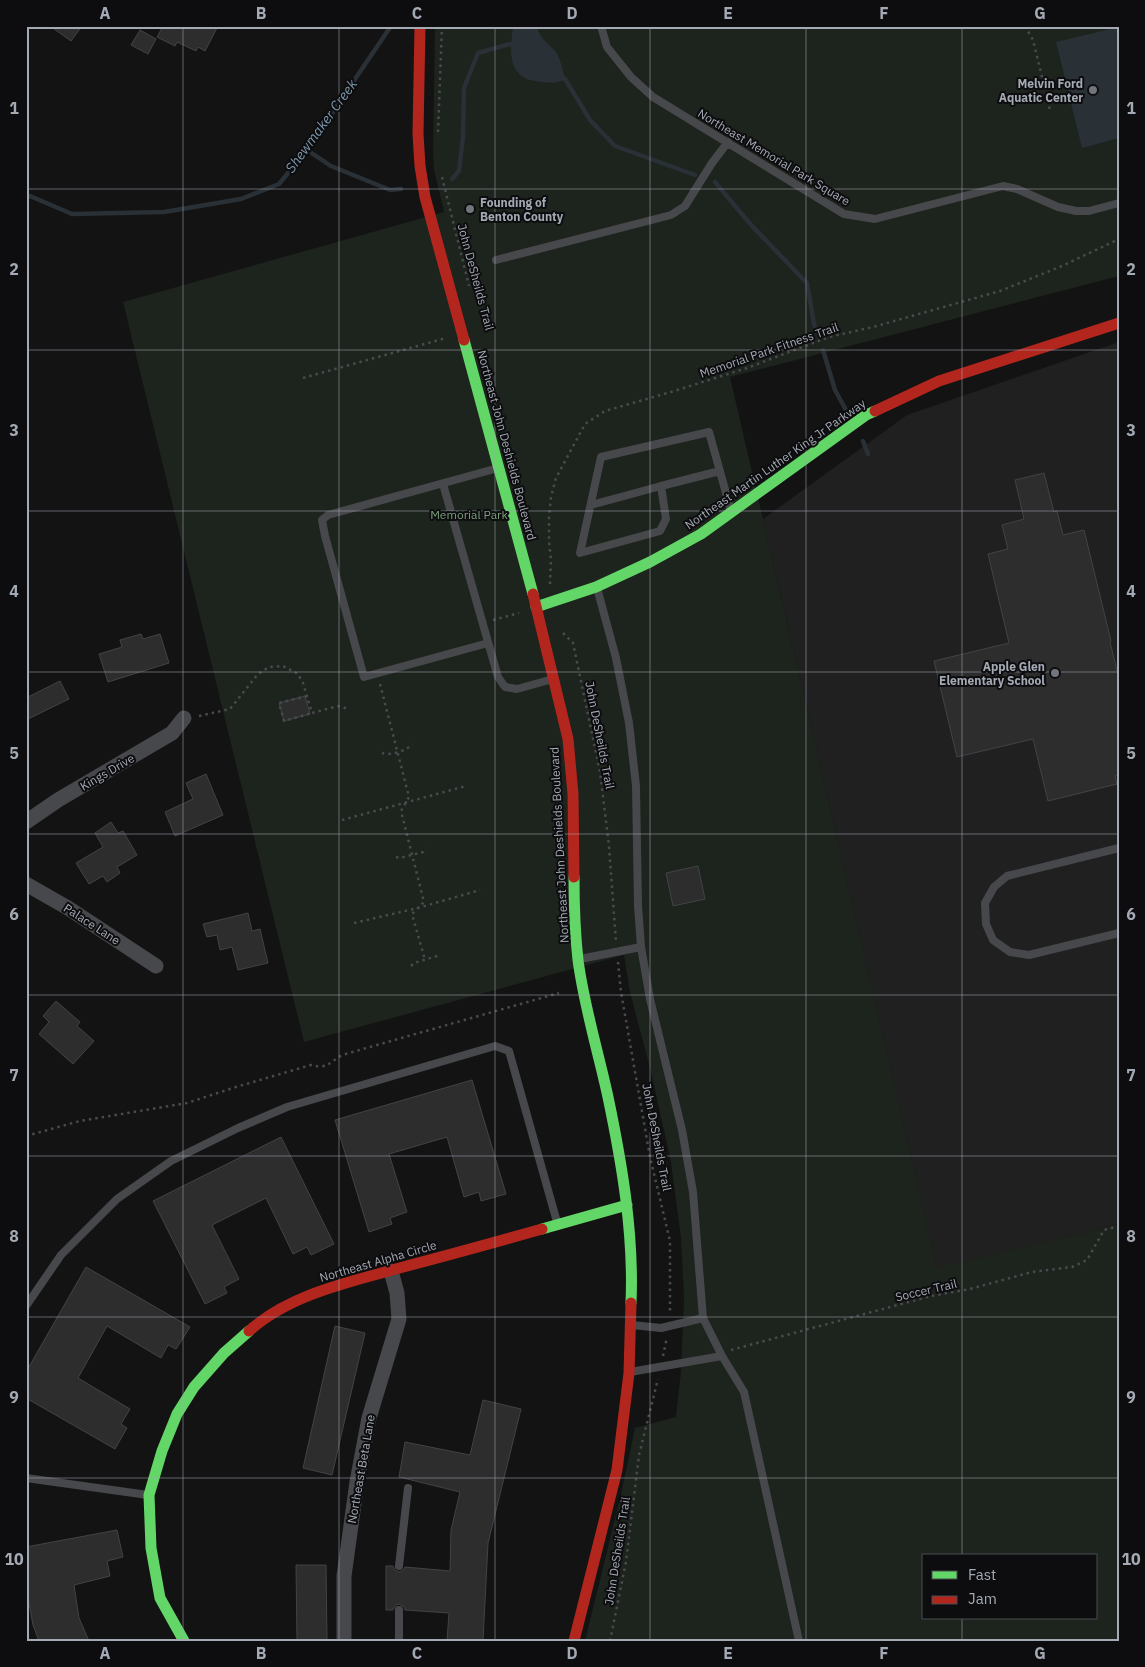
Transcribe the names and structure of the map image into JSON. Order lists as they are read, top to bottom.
{
  "streets": {
    "street": [
      "Northeast John Deshields Boulevard",
      "Northeast Martin Luther King Jr Parkway",
      "Kings Drive",
      "Palace Lane",
      "Northeast Alpha Circle",
      "Northeast Beta Lane"
    ],
    "lane": ["Northeast Memorial Park Square"],
    "path": ["John DeSheilds Trail", "Memorial Park Fitness Trail", "Soccer Trail"]
  },
  "crossings": [
    ["Northeast John Deshields Boulevard", "Northeast Martin Luther King Jr Parkway"],
    ["Northeast John Deshields Boulevard", "Northeast Alpha Circle"],
    ["Northeast Alpha Circle", "Northeast Beta Lane"]
  ],
  "water": ["Shewmaker Creek"],
  "parks": ["Memorial Park"],
  "places": ["Melvin Ford Aquatic Center", "Founding of Benton County", "Apple Glen Elementary School"],
  "legend": ["Fast", "Jam"],
  "grid": {
    "columns": [
      "A",
      "B",
      "C",
      "D",
      "E",
      "F",
      "G"
    ],
    "rows": [
      "1",
      "2",
      "3",
      "4",
      "5",
      "6",
      "7",
      "8",
      "9",
      "10"
    ]
  }
}
